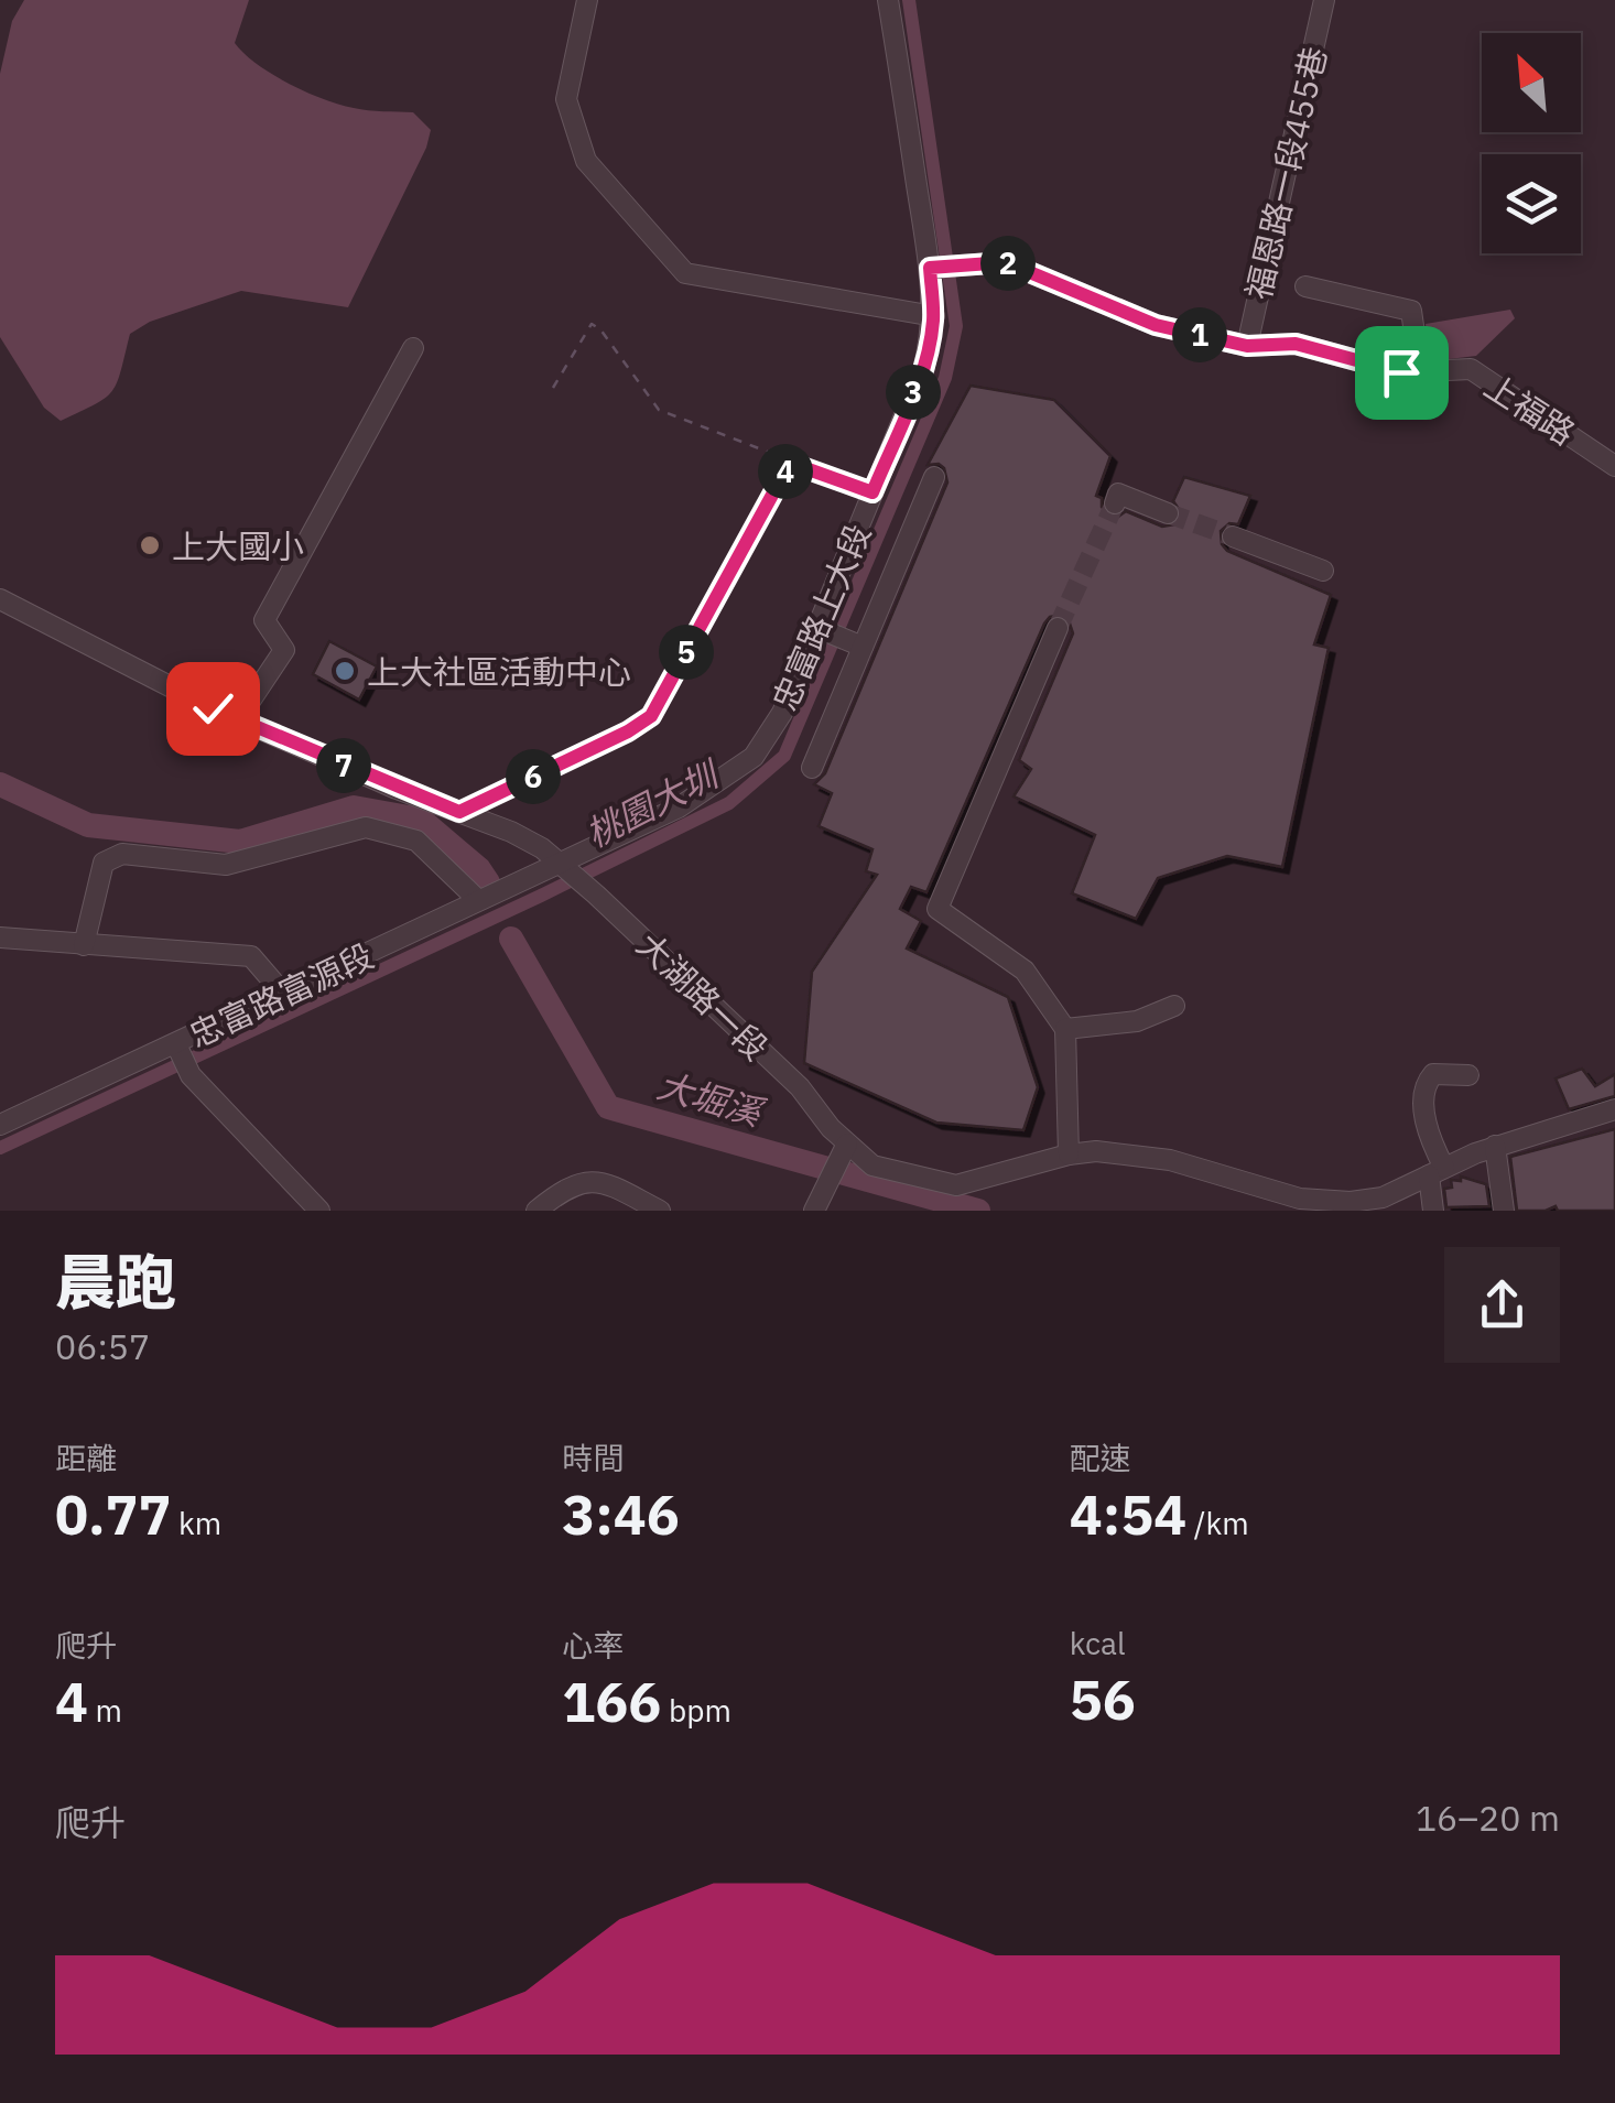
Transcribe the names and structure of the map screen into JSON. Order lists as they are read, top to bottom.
{
  "streets": {
    "street": [
      "福恩路一段455巷",
      "上福路",
      "忠富路上大段",
      "忠富路富源段",
      "大湖路一段"
    ]
  },
  "crossings": [
    ["福恩路一段455巷", "上福路"],
    ["上福路", "忠富路上大段"],
    ["忠富路上大段", "忠富路富源段"],
    ["忠富路上大段", "大湖路一段"],
    ["忠富路富源段", "大湖路一段"]
  ],
  "water": ["桃園大圳", "大堀溪"],
  "places": ["上大國小", "上大社區活動中心"],
  "north": "top left",
  "page": {
    "pins": [
      "2",
      "1",
      "3",
      "4",
      "5",
      "7",
      "6"
    ],
    "heading": ["晨跑", "06:57"],
    "stats": [
      ["距離", "0.77 km"],
      ["時間", "3:46"],
      ["配速", "4:54 /km"],
      ["爬升", "4 m"],
      ["心率", "166 bpm"],
      ["kcal", "56"]
    ],
    "chart": ["爬升", "16–20 m"]
  }
}
